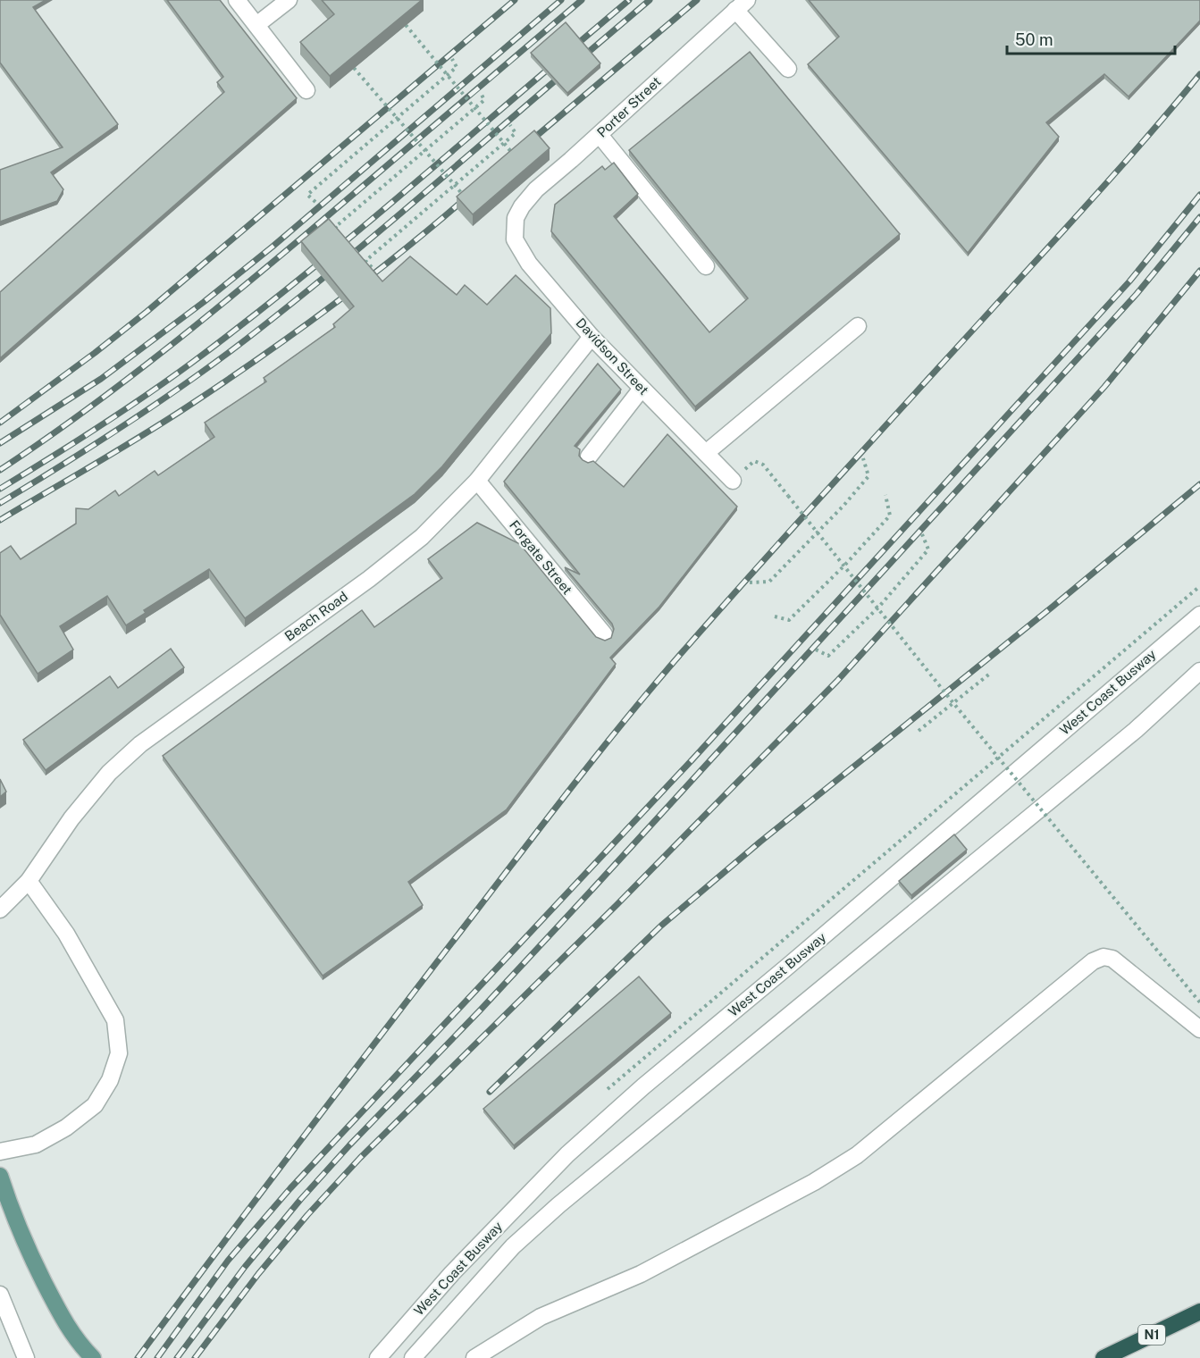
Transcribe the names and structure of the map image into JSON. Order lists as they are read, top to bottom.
{
  "streets": {
    "highway": ["N1"],
    "street": [
      "Porter Street",
      "Davidson Street",
      "Forgate Street",
      "Beach Road",
      "West Coast Busway"
    ]
  },
  "crossings": [
    ["Porter Street", "Davidson Street"],
    ["Davidson Street", "Beach Road"],
    ["Forgate Street", "Beach Road"]
  ],
  "scale_bar": "50 m"
}
